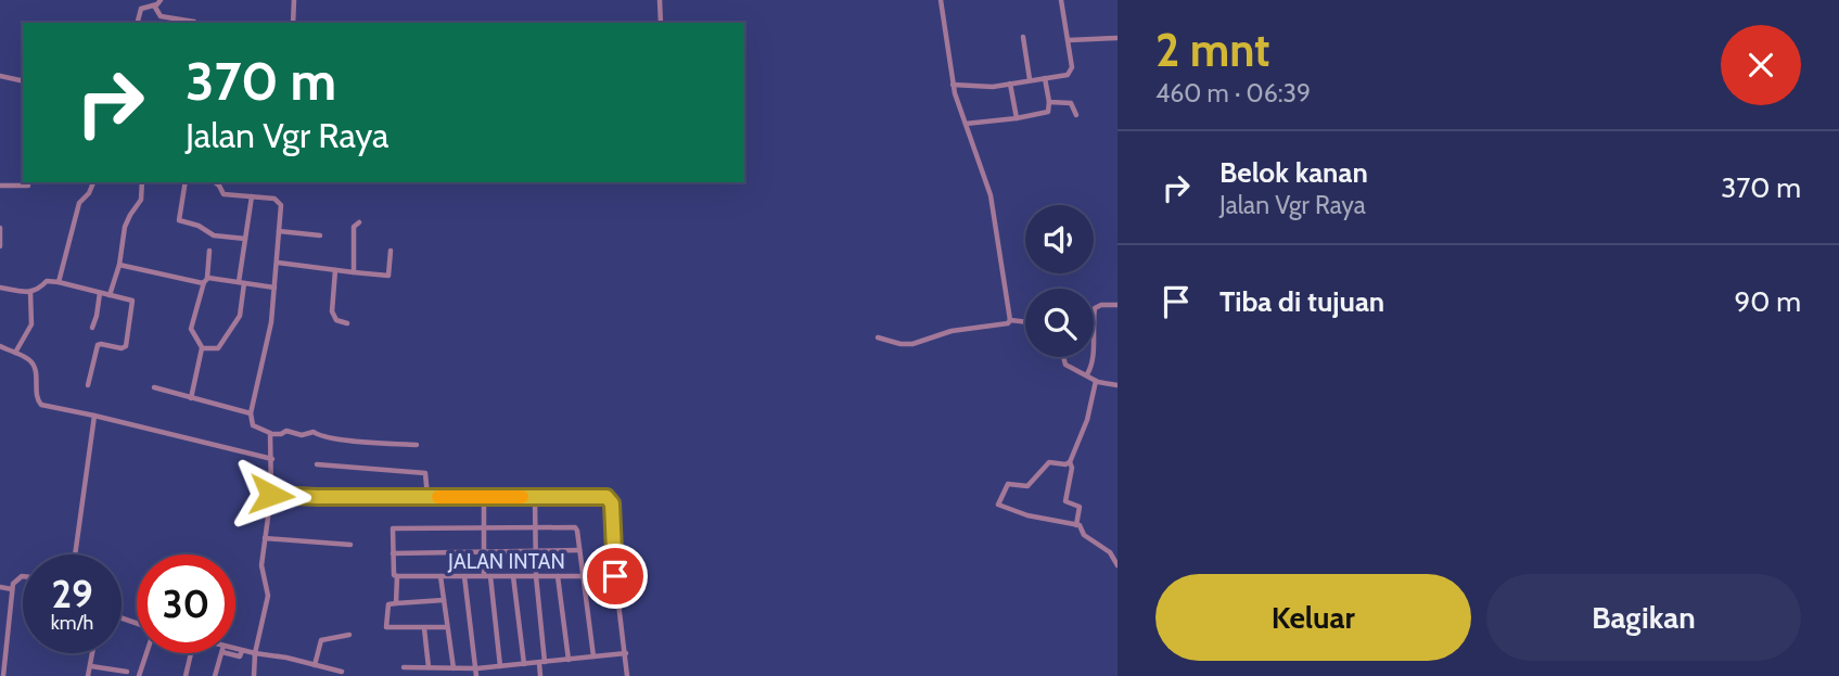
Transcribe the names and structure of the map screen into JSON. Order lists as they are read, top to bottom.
{
  "streets": {
    "street": ["JALAN INTAN"]
  },
  "page": {
    "heading": ["2 mnt", "460 m · 06:39"],
    "turn": ["370 m", "Jalan Vgr Raya"],
    "list": [
      {
        "name": "Belok kanan",
        "note": "Jalan Vgr Raya",
        "value": "370 m"
      },
      {
        "name": "Tiba di tujuan",
        "value": "90 m"
      }
    ],
    "speed": "29 km/h",
    "limit": "30",
    "buttons": ["Keluar", "Bagikan"]
  }
}
